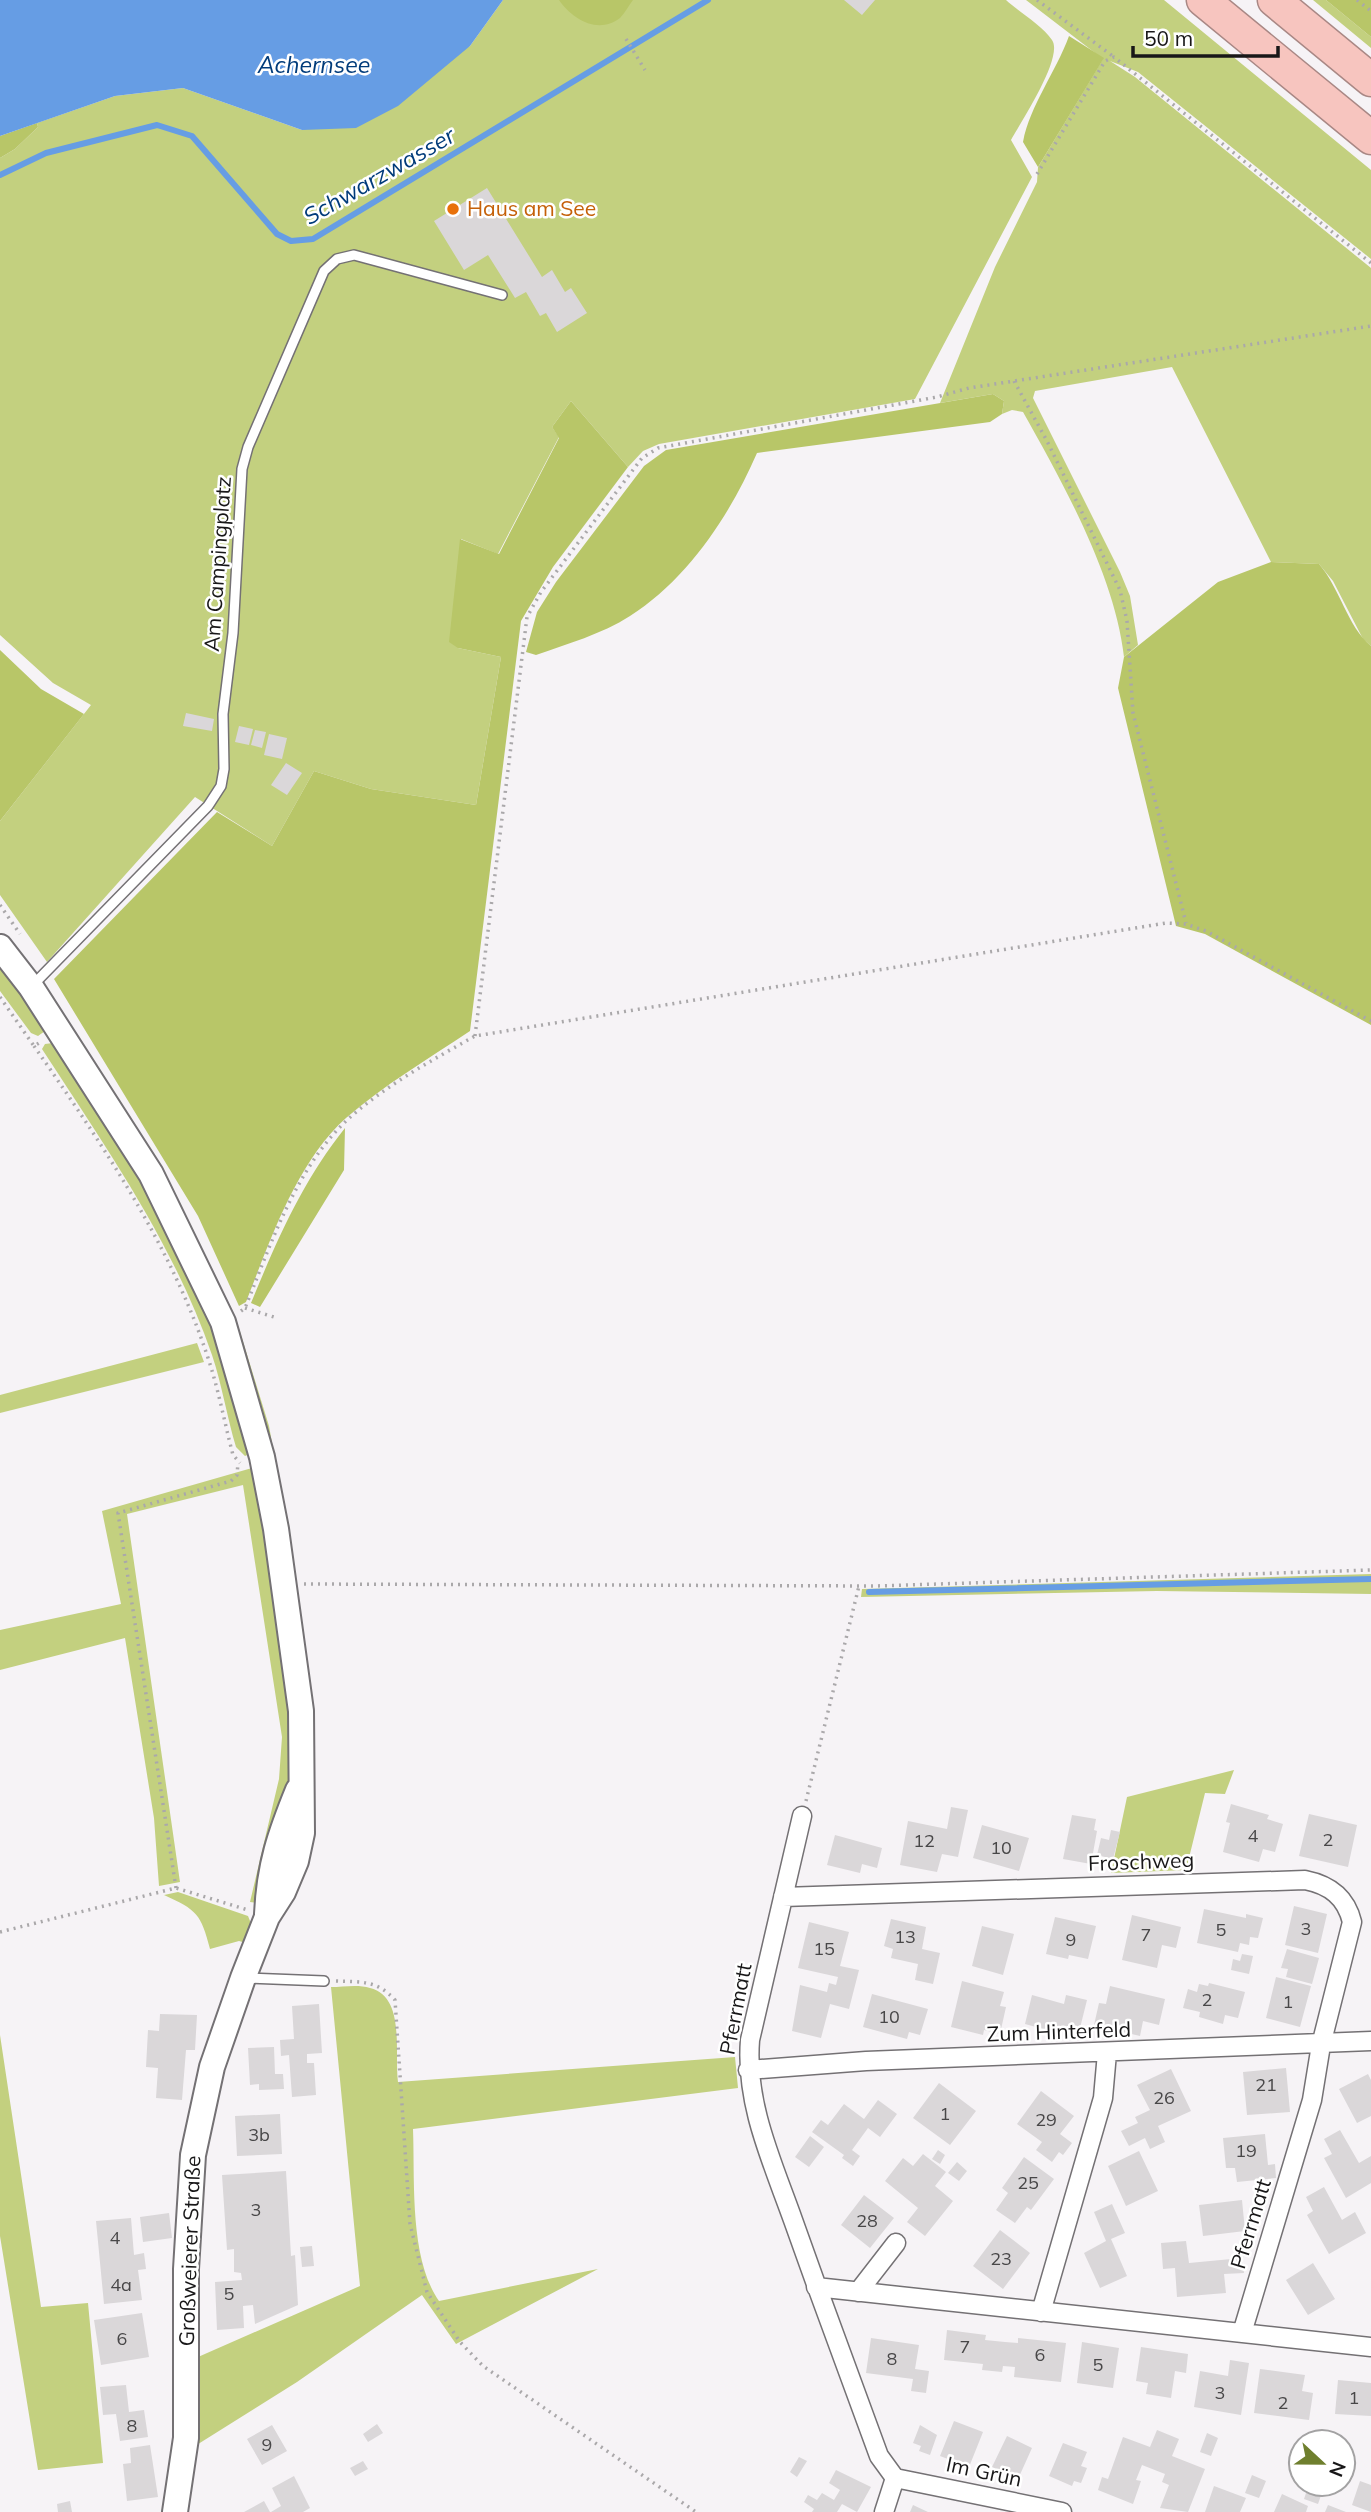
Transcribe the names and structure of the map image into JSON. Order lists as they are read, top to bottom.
{
  "streets": {
    "street": [
      "Froschweg",
      "Pferrmatt",
      "Zum Hinterfeld",
      "Großweierer Straße",
      "Im Grün"
    ],
    "lane": ["Am Campingplatz"]
  },
  "crossings": [
    ["Froschweg", "Pferrmatt"],
    ["Froschweg", "Zum Hinterfeld"],
    ["Pferrmatt", "Zum Hinterfeld"],
    ["Pferrmatt", "Im Grün"]
  ],
  "water": ["Achernsee", "Schwarzwasser"],
  "places": ["Haus am See"],
  "house_numbers": [
    "4",
    "2",
    "12",
    "10",
    "3",
    "5",
    "7",
    "13",
    "9",
    "15",
    "2",
    "1",
    "10",
    "21",
    "26",
    "1",
    "29",
    "3b",
    "19",
    "25",
    "3",
    "28",
    "4",
    "23",
    "4a",
    "5",
    "6",
    "7",
    "6",
    "8",
    "5",
    "3",
    "1",
    "2",
    "8",
    "9"
  ],
  "scale_bar": "50 m",
  "north": "right"
}
